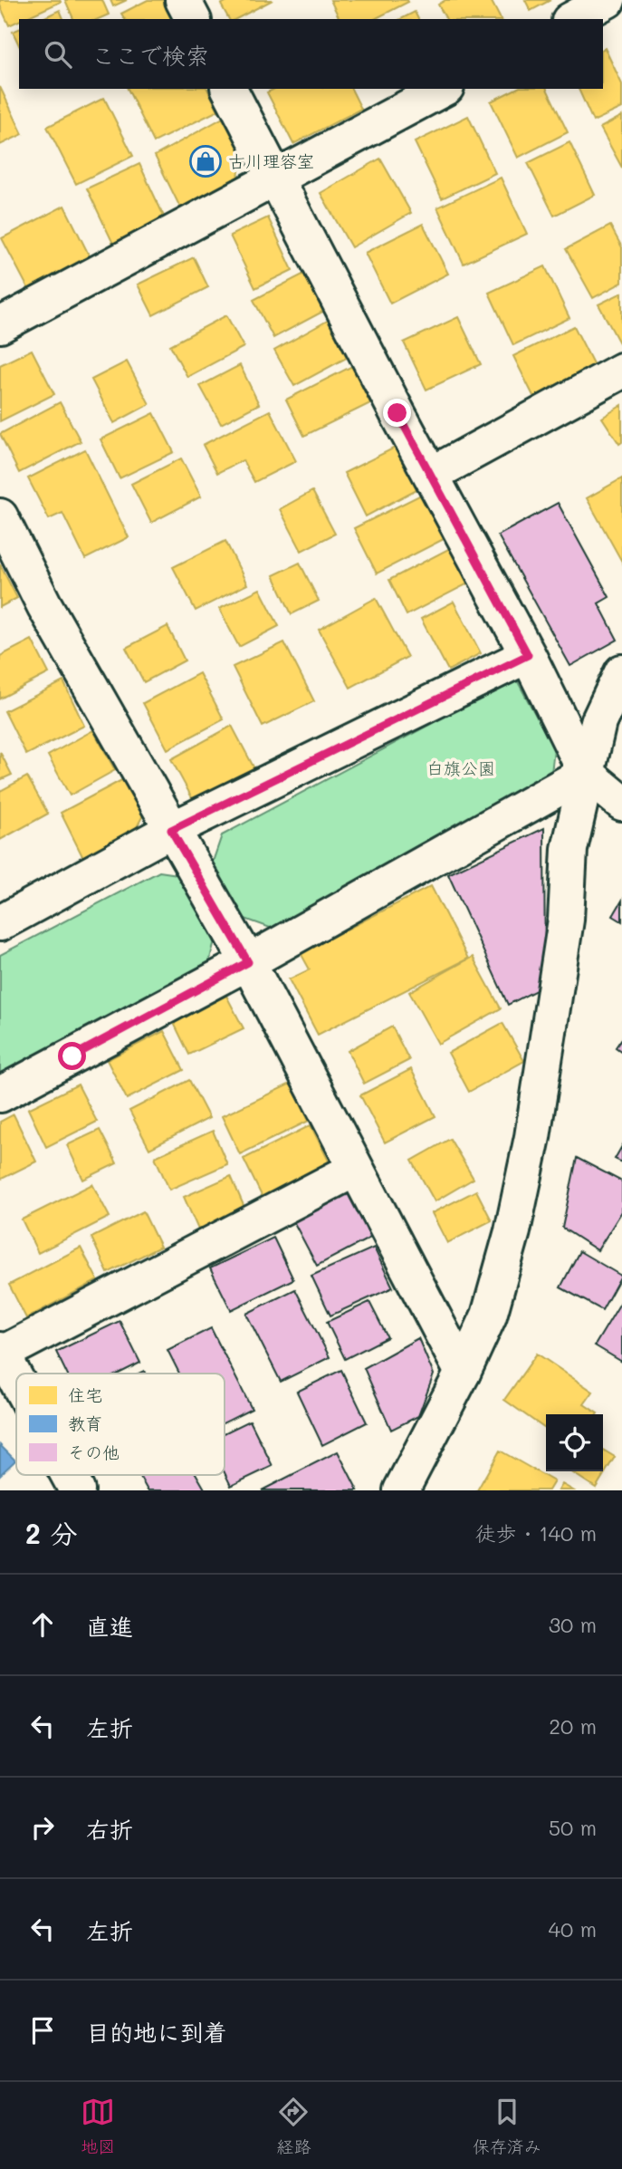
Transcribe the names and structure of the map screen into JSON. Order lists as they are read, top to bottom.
{
  "parks": ["白旗公園"],
  "places": {
    "shop": ["古川理容室"]
  },
  "legend": ["住宅", "教育", "その他"],
  "page": {
    "search": "ここで検索",
    "heading": ["2 分", "徒歩 · 140 m"],
    "list": [
      ["直進", "30 m"],
      ["左折", "20 m"],
      ["右折", "50 m"],
      ["左折", "40 m"],
      "目的地に到着"
    ],
    "nav": ["地図", "経路", "保存済み"]
  }
}
